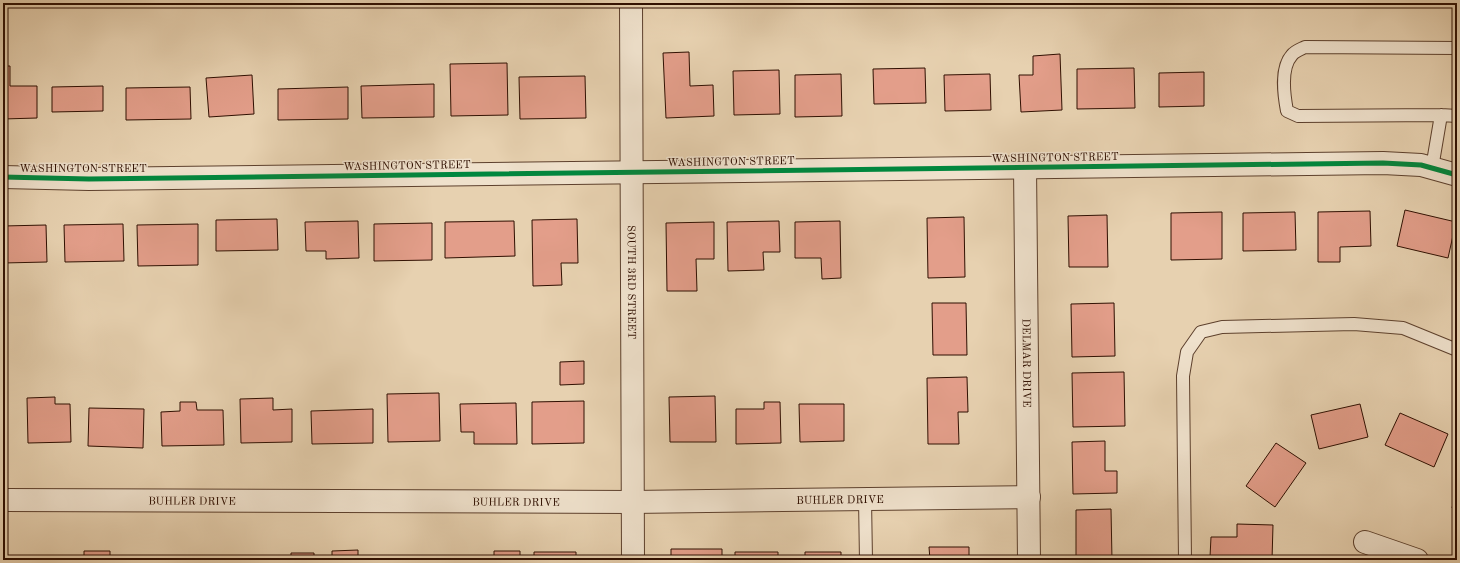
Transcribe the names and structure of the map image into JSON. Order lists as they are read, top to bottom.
{
  "streets": {
    "street": [
      "WASHINGTON STREET",
      "SOUTH 3RD STREET",
      "DELMAR DRIVE",
      "BUHLER DRIVE"
    ]
  },
  "crossings": [
    ["WASHINGTON STREET", "SOUTH 3RD STREET"],
    ["WASHINGTON STREET", "DELMAR DRIVE"],
    ["SOUTH 3RD STREET", "BUHLER DRIVE"],
    ["DELMAR DRIVE", "BUHLER DRIVE"]
  ]
}
